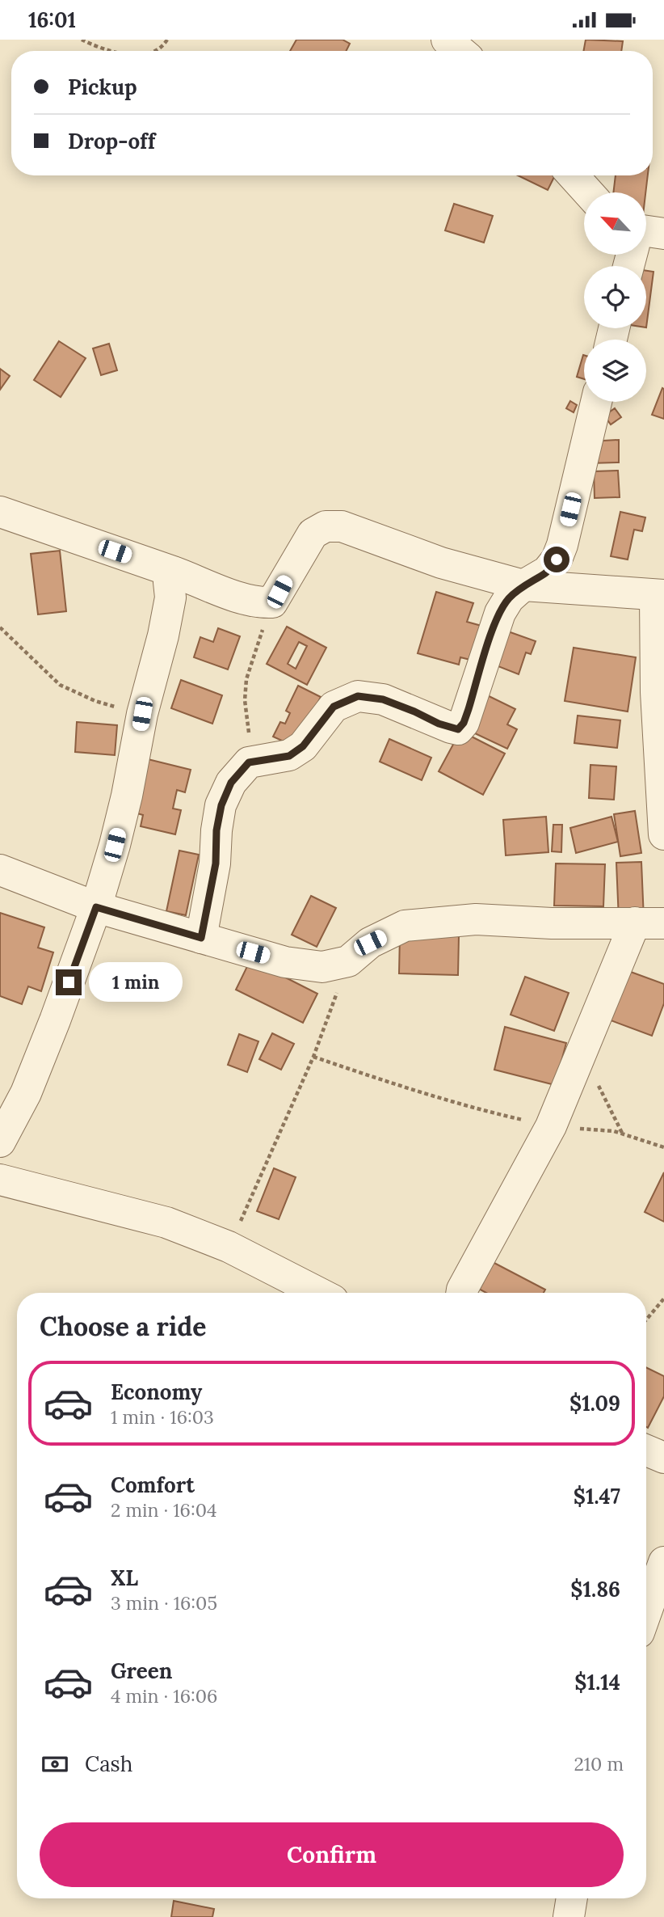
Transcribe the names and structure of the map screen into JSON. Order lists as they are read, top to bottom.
{
  "north": "top left",
  "page": {
    "status": "16:01",
    "banner": ["Pickup", "Drop-off"],
    "bubble": "1 min",
    "heading": "Choose a ride",
    "list": [
      {
        "name": "Economy",
        "note": "1 min · 16:03",
        "value": "$1.09"
      },
      {
        "name": "Comfort",
        "note": "2 min · 16:04",
        "value": "$1.47"
      },
      {
        "name": "XL",
        "note": "3 min · 16:05",
        "value": "$1.86"
      },
      {
        "name": "Green",
        "note": "4 min · 16:06",
        "value": "$1.14"
      }
    ],
    "pay": ["Cash", "210 m"],
    "buttons": "Confirm"
  }
}
